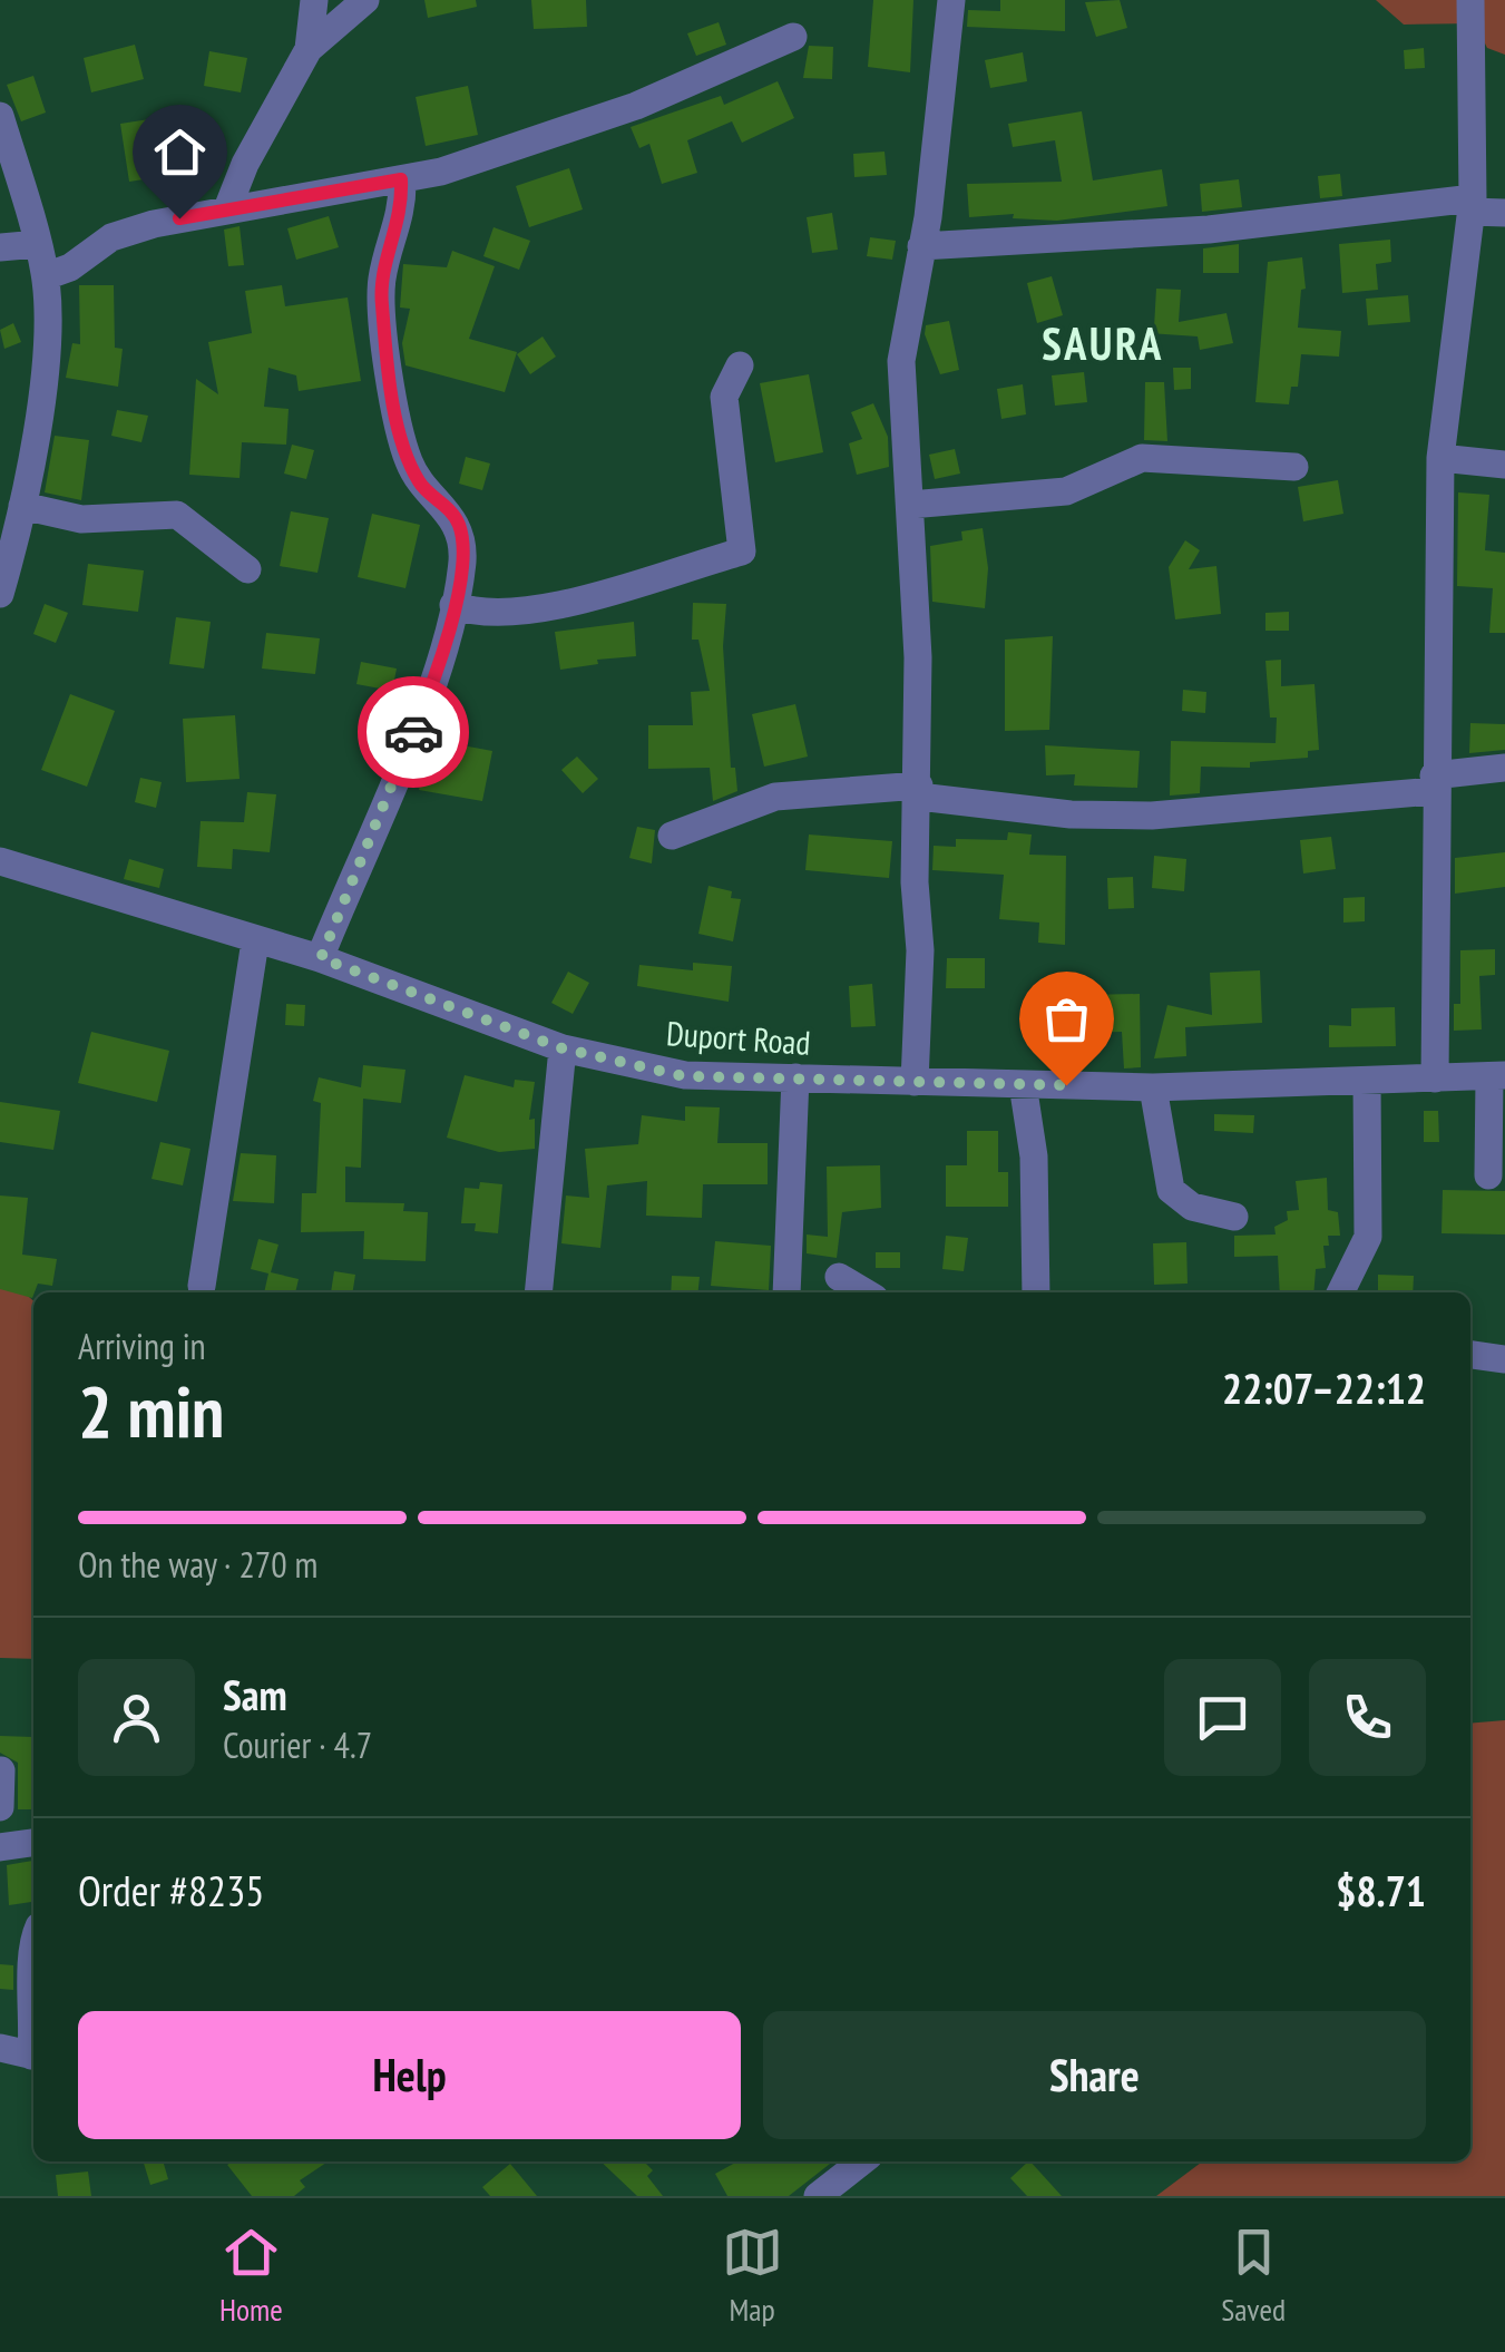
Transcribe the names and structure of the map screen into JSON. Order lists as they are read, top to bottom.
{
  "streets": {
    "street": ["Duport Road"]
  },
  "districts": ["SAURA"],
  "page": {
    "heading": ["2 min", "Arriving in", "22:07–22:12"],
    "panel": [
      "Sam",
      "Courier · 4.7",
      "Order #8235",
      "$8.71"
    ],
    "bar": "On the way · 270 m",
    "buttons": ["Help", "Share"],
    "tabs": ["Home", "Map", "Saved"]
  }
}
